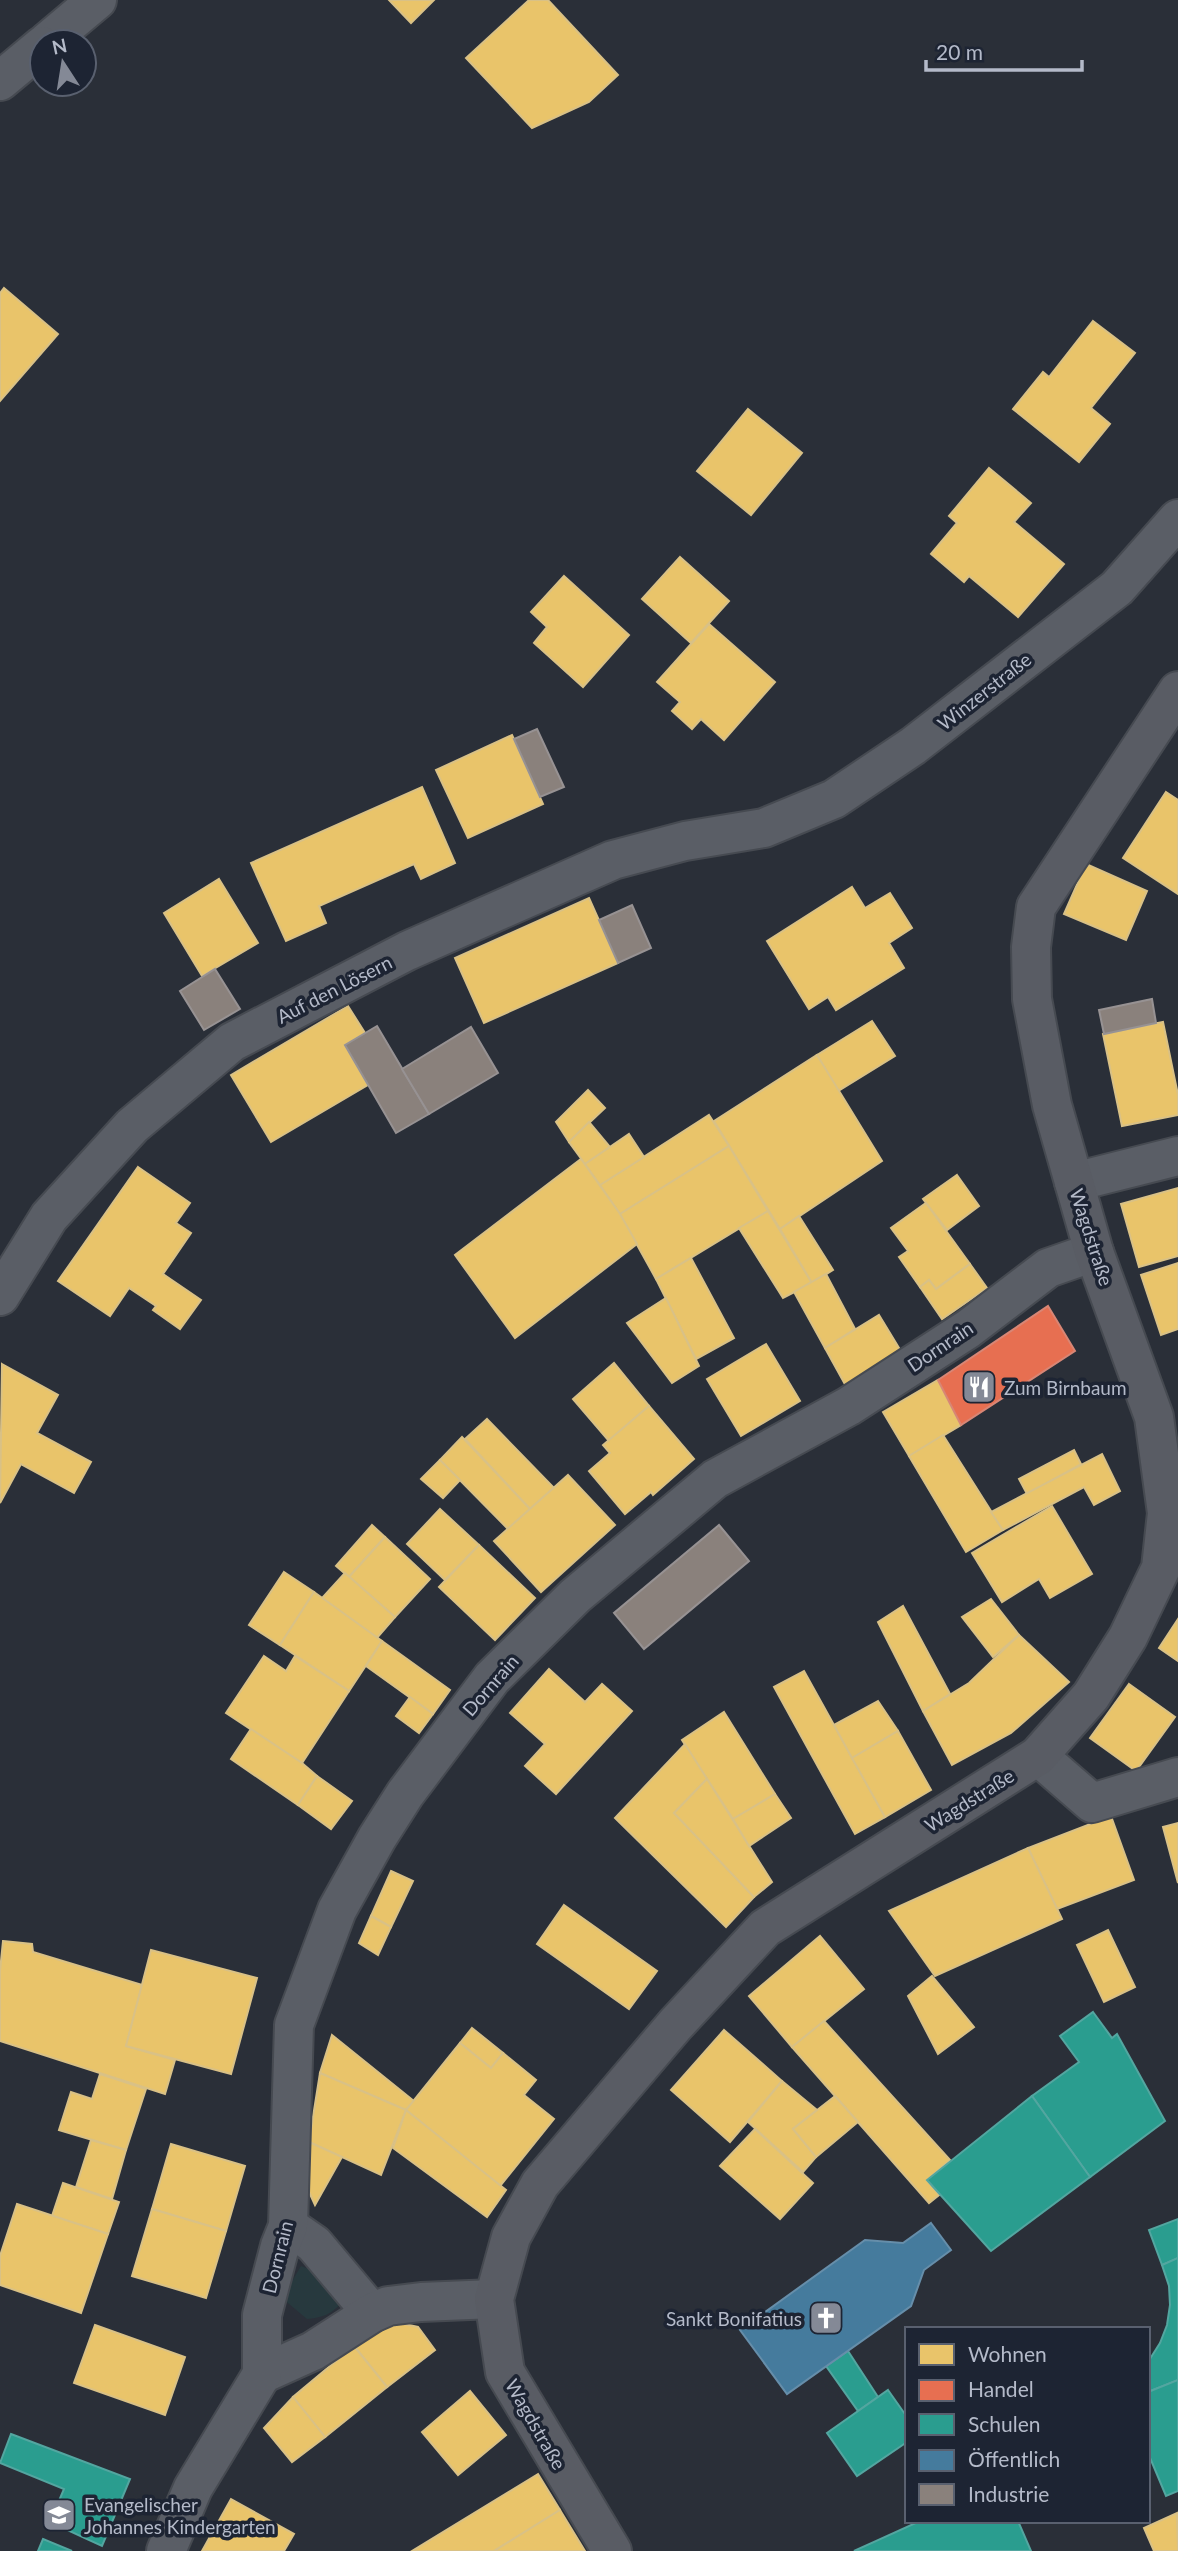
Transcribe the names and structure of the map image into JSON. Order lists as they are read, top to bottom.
{
  "streets": {
    "street": [
      "Winzerstraße",
      "Auf den Lösern",
      "Wagdstraße",
      "Dornrain"
    ]
  },
  "crossings": [
    ["Winzerstraße", "Auf den Lösern"],
    ["Wagdstraße", "Dornrain"]
  ],
  "places": {
    "restaurant": ["Zum Birnbaum"],
    "church": ["Sankt Bonifatius"],
    "school or university": ["Evangelischer Johannes Kindergarten"]
  },
  "legend": [
    "Wohnen",
    "Handel",
    "Schulen",
    "Öffentlich",
    "Industrie"
  ],
  "scale_bar": "20 m",
  "north": "top"
}
